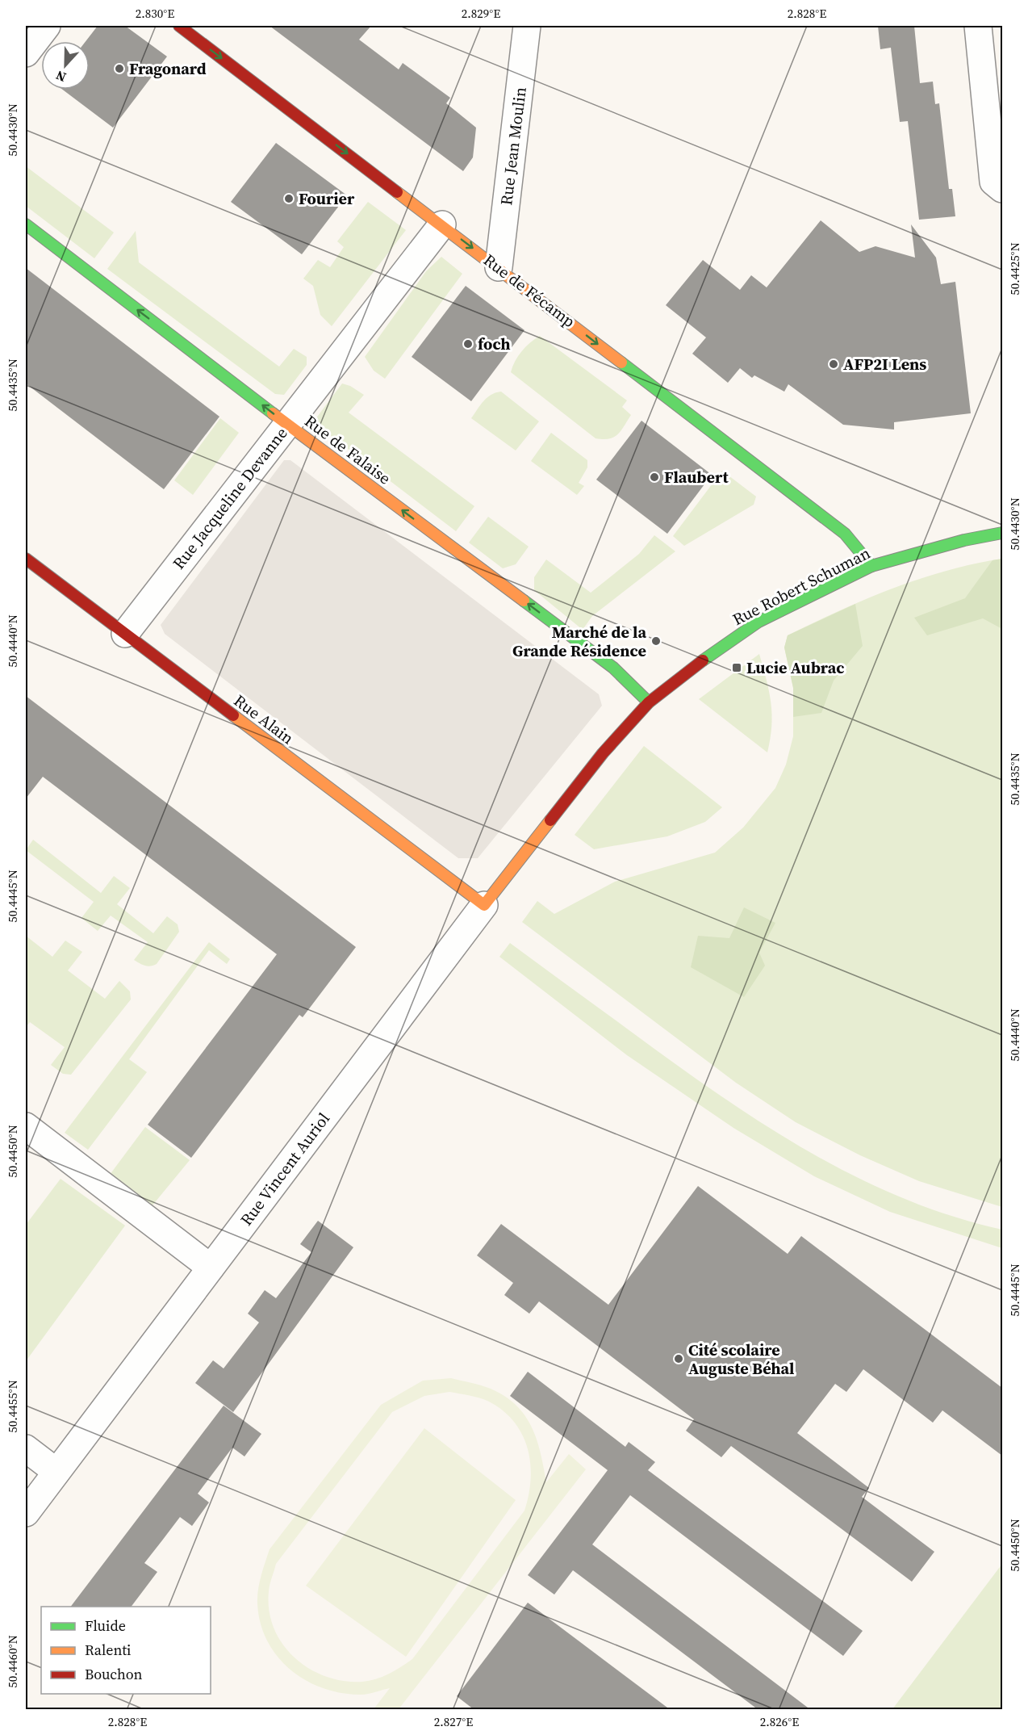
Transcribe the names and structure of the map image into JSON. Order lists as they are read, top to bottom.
{
  "streets": {
    "street": [
      "Rue Jean Moulin",
      "Rue de Fécamp",
      "Rue de Falaise",
      "Rue Jacqueline Devanne",
      "Rue Robert Schuman",
      "Rue Alain",
      "Rue Vincent Auriol"
    ]
  },
  "crossings": [
    ["Rue Jean Moulin", "Rue de Fécamp"],
    ["Rue de Fécamp", "Rue Jacqueline Devanne"],
    ["Rue de Fécamp", "Rue Robert Schuman"],
    ["Rue de Falaise", "Rue Jacqueline Devanne"],
    ["Rue de Falaise", "Rue Robert Schuman"],
    ["Rue Jacqueline Devanne", "Rue Alain"],
    ["Rue Robert Schuman", "Rue Vincent Auriol"],
    ["Rue Alain", "Rue Vincent Auriol"]
  ],
  "one_way": ["Rue de Fécamp", "Rue de Falaise"],
  "places": {
    "other": [
      "Fragonard",
      "Fourier",
      "foch",
      "AFP2I Lens",
      "Flaubert",
      "Marché de la Grande Résidence",
      "Cité scolaire Auguste Béhal"
    ],
    "transit": ["Lucie Aubrac"]
  },
  "legend": ["Fluide", "Ralenti", "Bouchon"],
  "north": "bottom",
  "coordinates": [
    "2.830°E",
    "2.829°E",
    "2.828°E",
    "50.4430°N",
    "50.4425°N",
    "50.4435°N",
    "50.4440°N",
    "50.4445°N",
    "50.4450°N",
    "50.4455°N",
    "50.4460°N",
    "2.827°E",
    "2.826°E"
  ]
}
